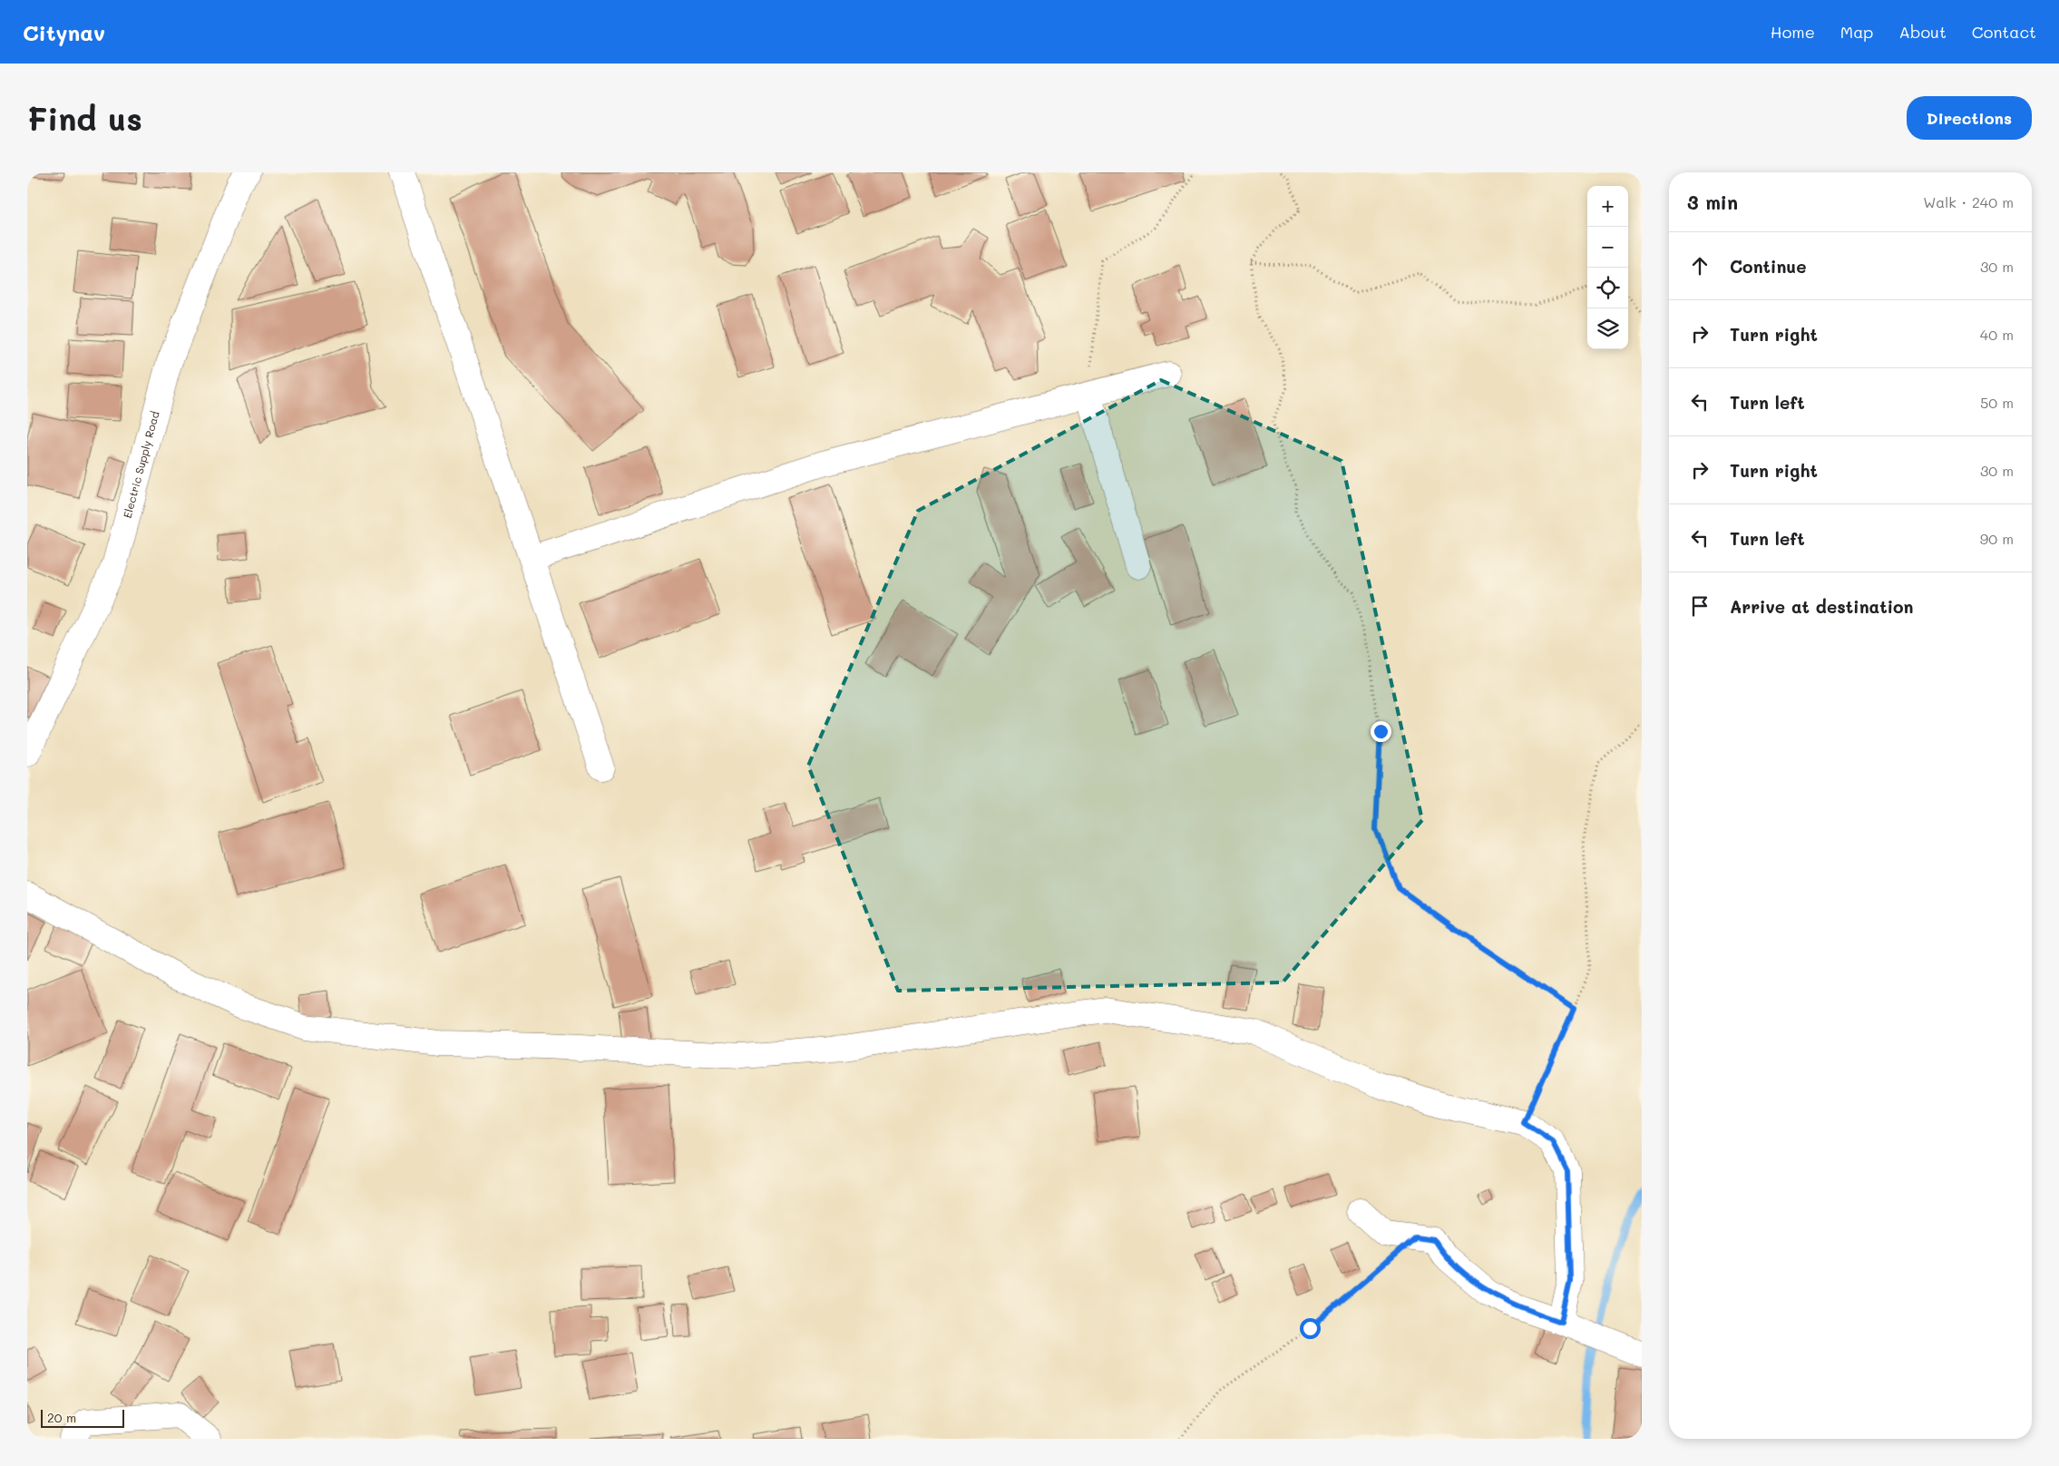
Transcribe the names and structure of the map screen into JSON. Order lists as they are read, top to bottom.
{
  "streets": {
    "street": ["Electric Supply Road"]
  },
  "scale_bar": "20 m",
  "page": {
    "header": "Citynav",
    "nav": [
      "Home",
      "Map",
      "About",
      "Contact"
    ],
    "buttons": "Directions",
    "title": "Find us",
    "heading": ["3 min", "Walk · 240 m"],
    "map_buttons": ["+", "−"],
    "list": [
      ["Continue", "30 m"],
      ["Turn right", "40 m"],
      ["Turn left", "50 m"],
      ["Turn right", "30 m"],
      ["Turn left", "90 m"],
      "Arrive at destination"
    ],
    "scale": "20 m"
  }
}
